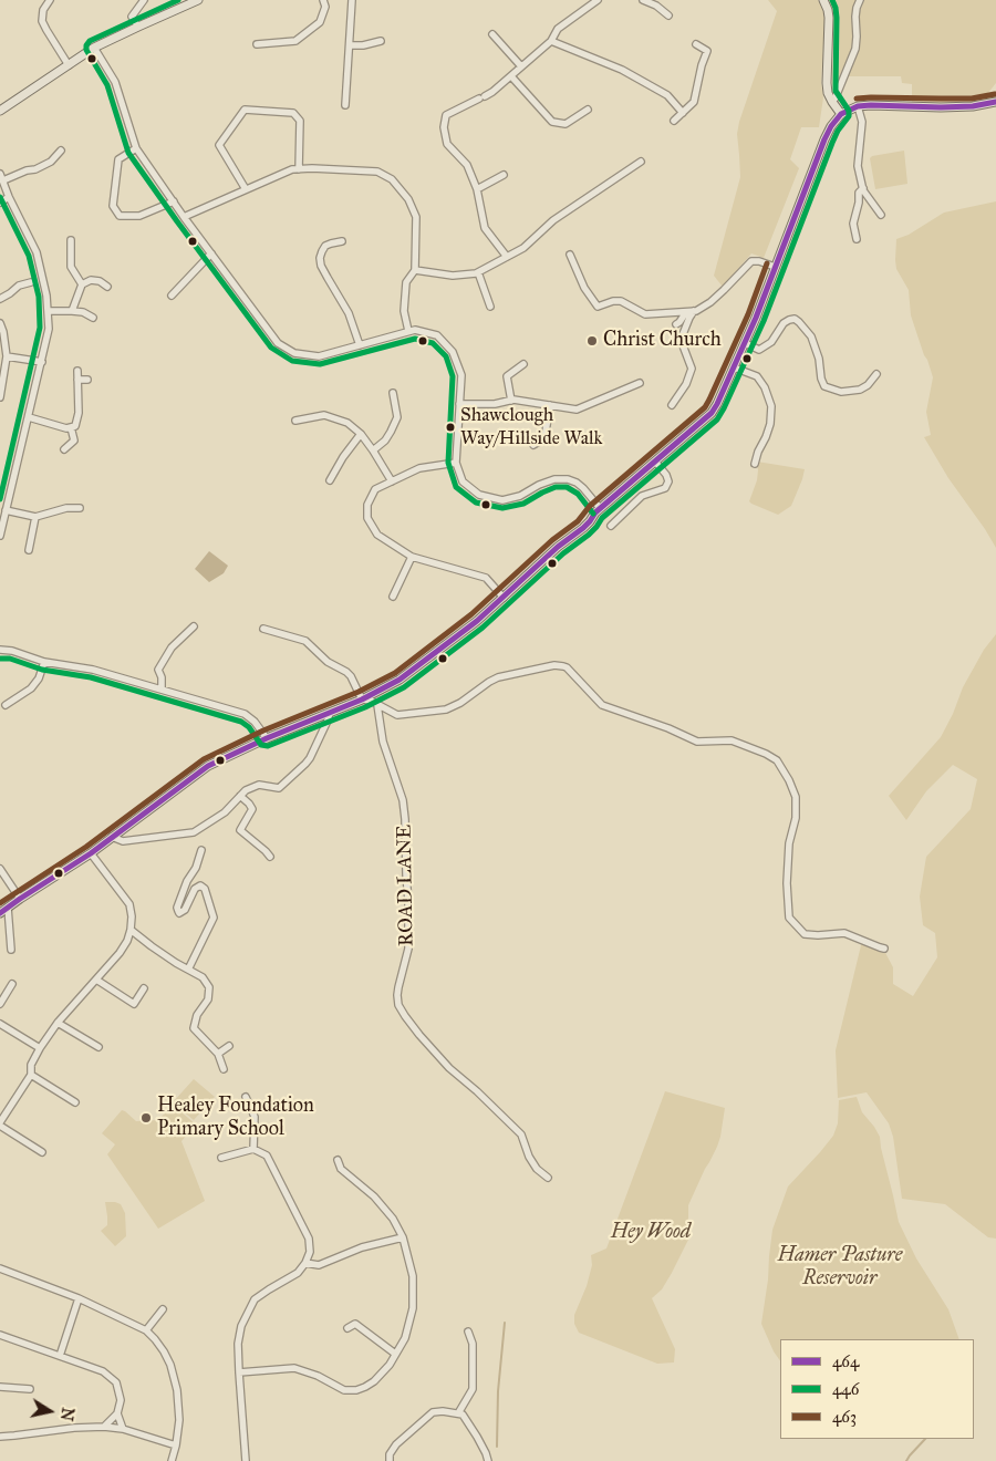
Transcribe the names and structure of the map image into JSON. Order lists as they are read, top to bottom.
{
  "streets": {
    "street": ["ROAD LANE"]
  },
  "parks": ["Hey Wood", "Hamer Pasture Reservoir"],
  "places": ["Christ Church", "Shawclough Way/Hillside Walk", "Healey Foundation Primary School"],
  "lines": ["transit line 446", "transit line 463", "transit line 464"],
  "legend": ["464", "446", "463"],
  "north": "right"
}
